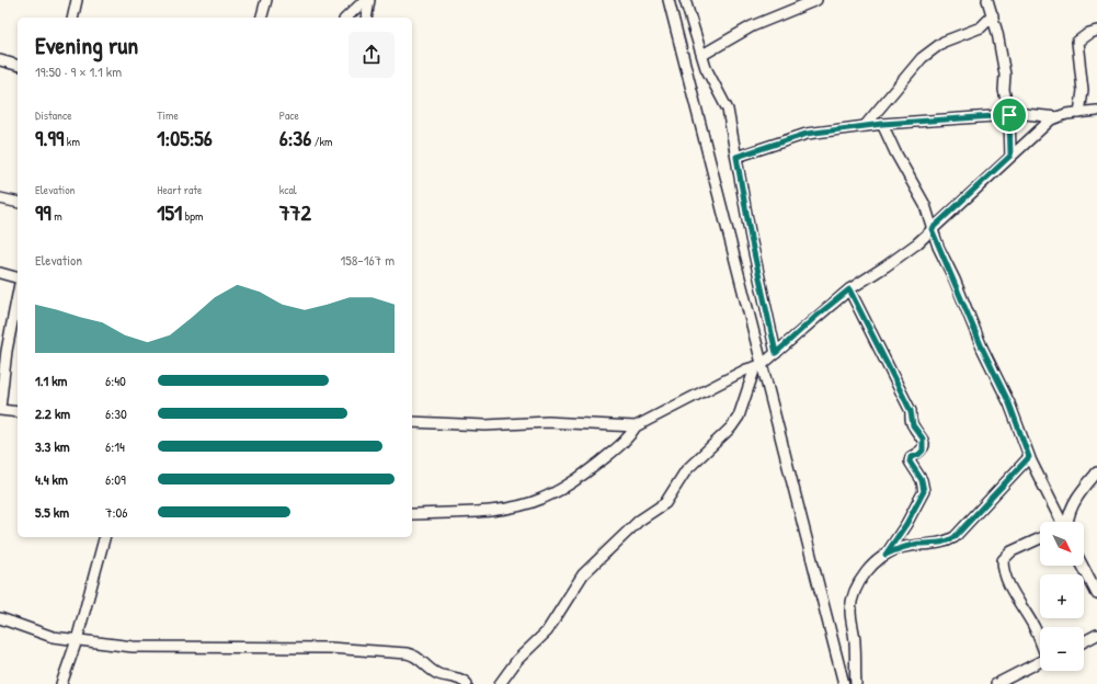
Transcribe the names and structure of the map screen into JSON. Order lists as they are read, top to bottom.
{
  "north": "bottom right",
  "page": {
    "heading": ["Evening run", "19:50 · 9 × 1.1 km"],
    "stats": [
      ["Distance", "9.99 km"],
      ["Time", "1:05:56"],
      ["Pace", "6:36 /km"],
      ["Elevation", "99 m"],
      ["Heart rate", "151 bpm"],
      ["kcal", "772"]
    ],
    "chart": ["Elevation", "158–167 m"],
    "list": [
      {
        "name": "1.1 km",
        "note": "6:40"
      },
      {
        "name": "2.2 km",
        "note": "6:30"
      },
      {
        "name": "3.3 km",
        "note": "6:14"
      },
      {
        "name": "4.4 km",
        "note": "6:09"
      },
      {
        "name": "5.5 km",
        "note": "7:06"
      }
    ],
    "map_buttons": ["+", "−"]
  }
}
